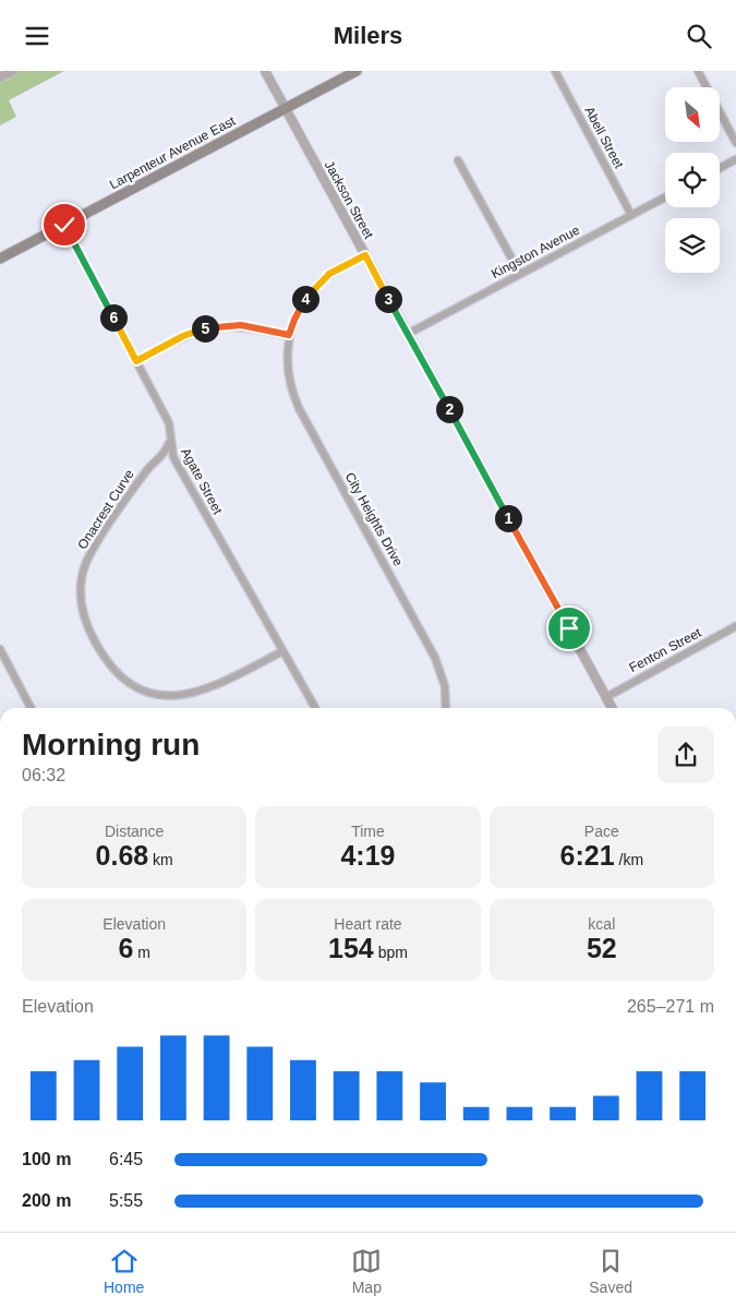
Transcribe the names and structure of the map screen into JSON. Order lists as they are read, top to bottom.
{
  "streets": {
    "main road": ["Larpenteur Avenue East"],
    "street": [
      "Abell Street",
      "Jackson Street",
      "Kingston Avenue",
      "Agate Street",
      "Onacrest Curve",
      "City Heights Drive",
      "Fenton Street"
    ]
  },
  "crossings": [
    ["Abell Street", "Kingston Avenue"],
    ["Larpenteur Avenue East", "Jackson Street"],
    ["Larpenteur Avenue East", "Agate Street"],
    ["Jackson Street", "Kingston Avenue"],
    ["Jackson Street", "Fenton Street"],
    ["Agate Street", "Onacrest Curve"]
  ],
  "north": "bottom right",
  "page": {
    "header": "Milers",
    "pins": [
      "3",
      "4",
      "6",
      "5",
      "2",
      "1"
    ],
    "heading": ["Morning run", "06:32"],
    "stats": [
      ["Distance", "0.68 km"],
      ["Time", "4:19"],
      ["Pace", "6:21 /km"],
      ["Elevation", "6 m"],
      ["Heart rate", "154 bpm"],
      ["kcal", "52"]
    ],
    "chart": ["Elevation", "265–271 m"],
    "list": [
      {
        "name": "100 m",
        "note": "6:45"
      },
      {
        "name": "200 m",
        "note": "5:55"
      }
    ],
    "tabs": ["Home", "Map", "Saved"]
  }
}
